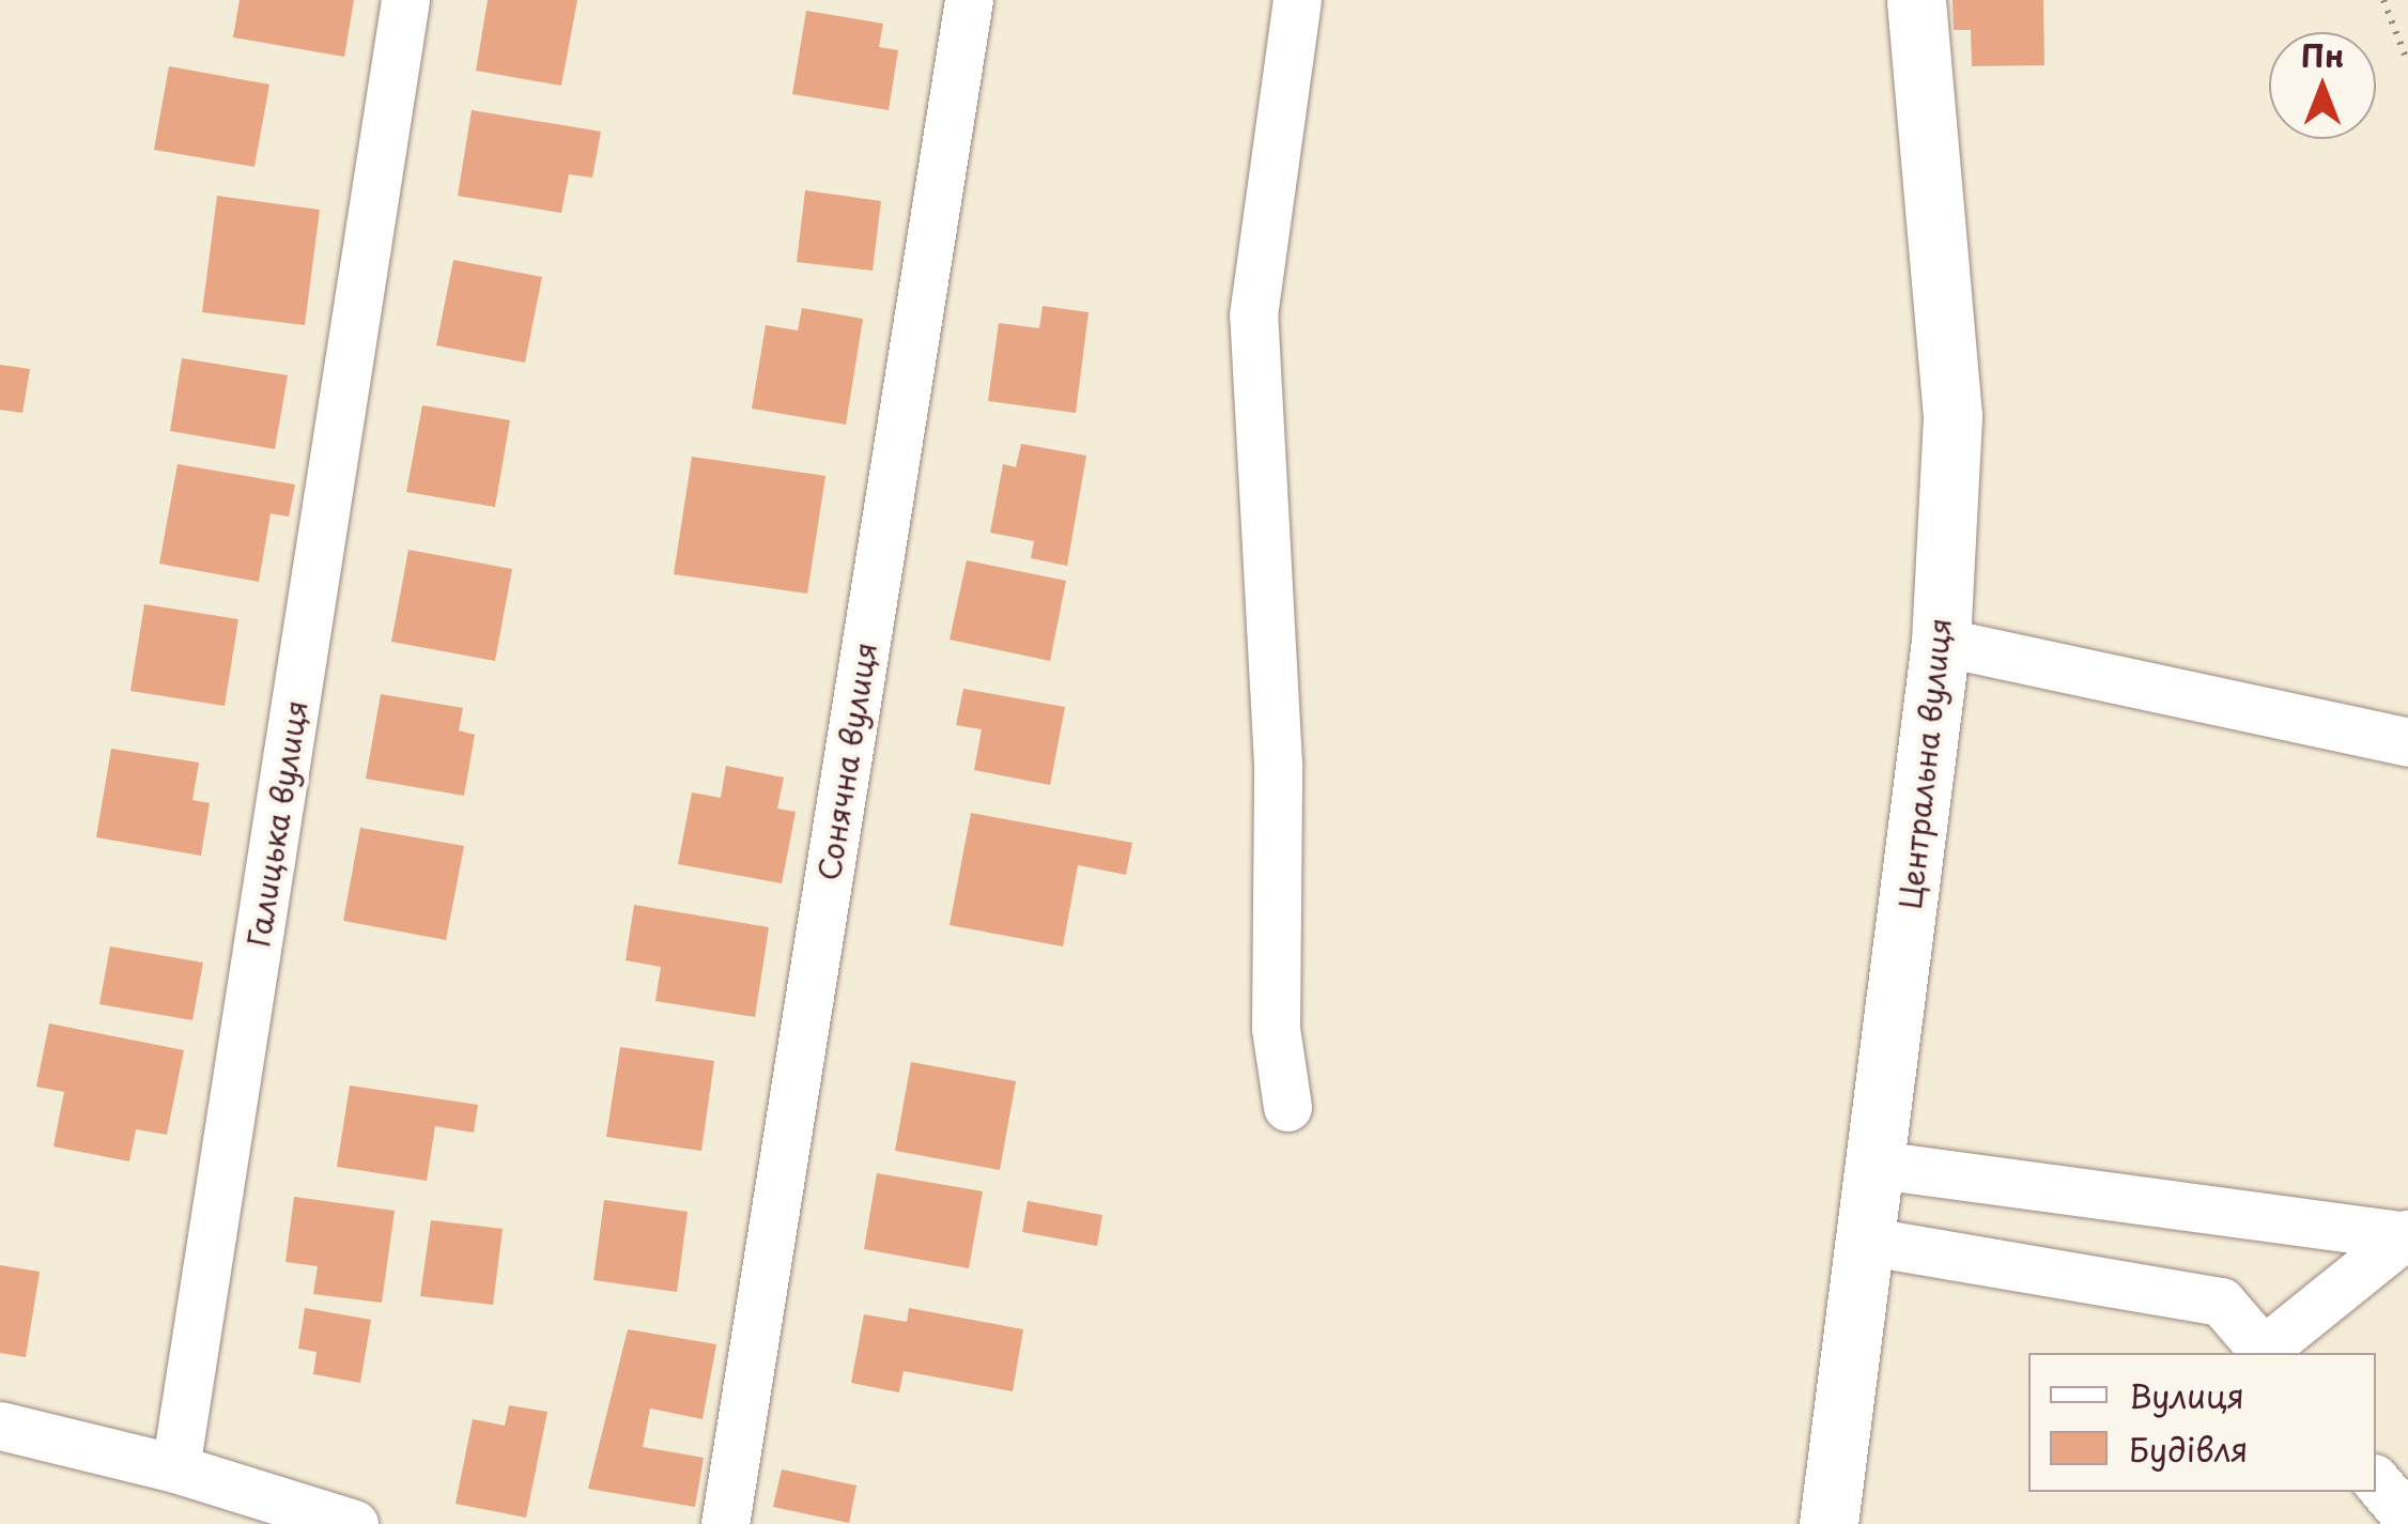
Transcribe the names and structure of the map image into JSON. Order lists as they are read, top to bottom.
{
  "streets": {
    "main road": ["Центральна вулиця"],
    "street": ["Сонячна вулиця", "Галицька вулиця"]
  },
  "legend": ["Вулиця", "Будівля"],
  "north": "top"
}
